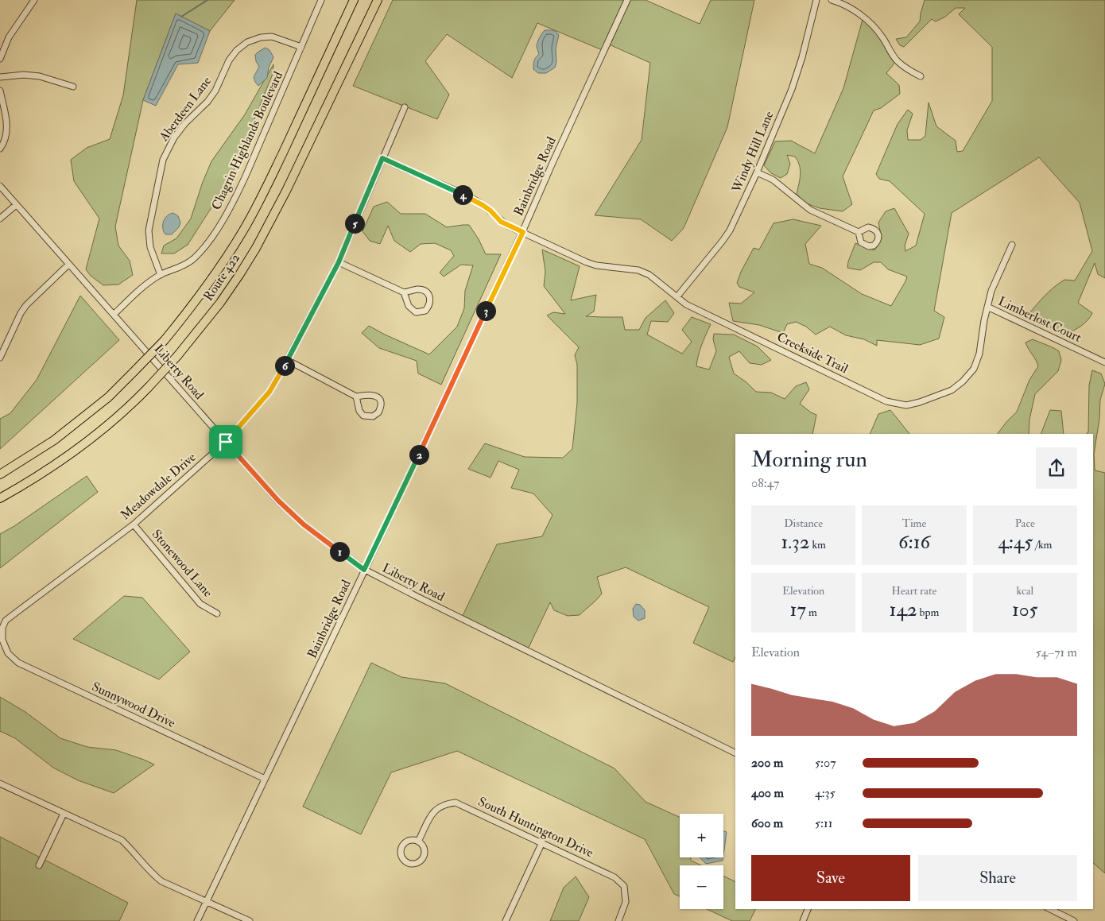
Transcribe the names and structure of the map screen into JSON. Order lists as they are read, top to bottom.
{
  "streets": {
    "highway": ["Route 422"],
    "street": [
      "Aberdeen Lane",
      "Chagrin Highlands Boulevard",
      "Windy Hill Lane",
      "Bainbridge Road",
      "Limberlost Court",
      "Creekside Trail",
      "Liberty Road",
      "Meadowdale Drive",
      "Stonewood Lane",
      "Sunnywood Drive",
      "South Huntington Drive"
    ]
  },
  "crossings": [
    ["Aberdeen Lane", "Chagrin Highlands Boulevard"],
    ["Chagrin Highlands Boulevard", "Liberty Road"],
    ["Windy Hill Lane", "Creekside Trail"],
    ["Bainbridge Road", "Creekside Trail"],
    ["Bainbridge Road", "Liberty Road"],
    ["Bainbridge Road", "Sunnywood Drive"],
    ["Limberlost Court", "Creekside Trail"],
    ["Creekside Trail", "Meadowdale Drive"],
    ["Liberty Road", "Meadowdale Drive"],
    ["Meadowdale Drive", "Stonewood Lane"],
    ["Meadowdale Drive", "Sunnywood Drive"]
  ],
  "page": {
    "pins": [
      "4",
      "5",
      "3",
      "6",
      "2",
      "1"
    ],
    "heading": ["Morning run", "08:47"],
    "stats": [
      ["Distance", "1.32 km"],
      ["Time", "6:16"],
      ["Pace", "4:45 /km"],
      ["Elevation", "17 m"],
      ["Heart rate", "142 bpm"],
      ["kcal", "105"]
    ],
    "chart": ["Elevation", "54–71 m"],
    "list": [
      {
        "name": "200 m",
        "note": "5:07"
      },
      {
        "name": "400 m",
        "note": "4:35"
      },
      {
        "name": "600 m",
        "note": "5:11"
      }
    ],
    "map_buttons": ["+", "−"],
    "buttons": ["Save", "Share"]
  }
}
